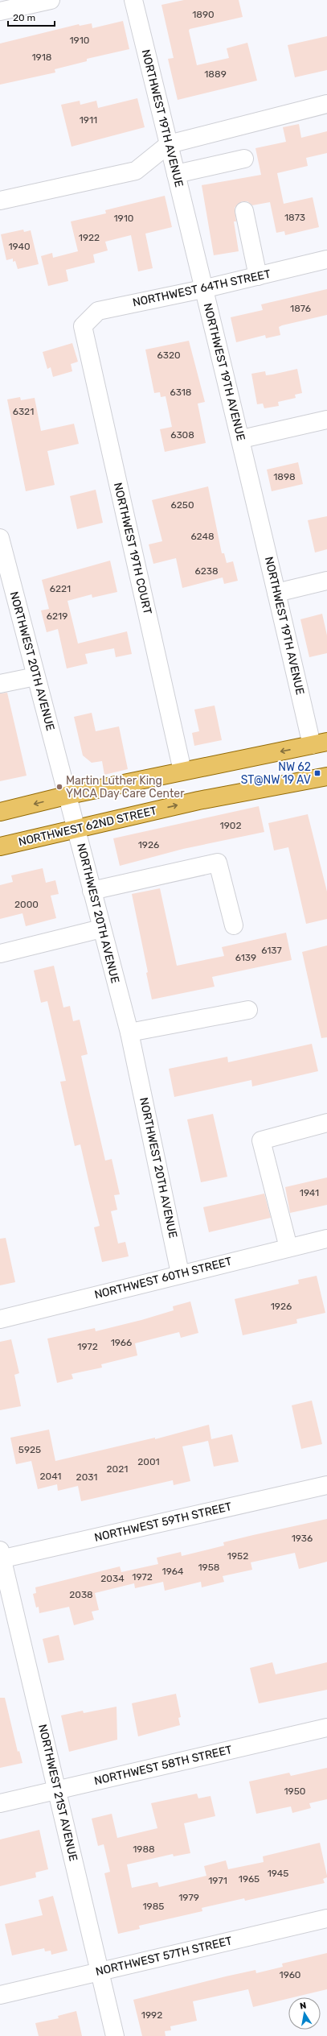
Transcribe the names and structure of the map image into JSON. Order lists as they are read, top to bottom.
{
  "streets": {
    "main road": ["NORTHWEST 62ND STREET"],
    "street": [
      "NORTHWEST 19TH AVENUE",
      "NORTHWEST 64TH STREET",
      "NORTHWEST 19TH COURT",
      "NORTHWEST 20TH AVENUE",
      "NORTHWEST 60TH STREET",
      "NORTHWEST 59TH STREET",
      "NORTHWEST 58TH STREET",
      "NORTHWEST 21ST AVENUE",
      "NORTHWEST 57TH STREET"
    ]
  },
  "crossings": [
    ["NORTHWEST 19TH AVENUE", "NORTHWEST 64TH STREET"],
    ["NORTHWEST 64TH STREET", "NORTHWEST 19TH COURT"],
    ["NORTHWEST 20TH AVENUE", "NORTHWEST 62ND STREET"],
    ["NORTHWEST 20TH AVENUE", "NORTHWEST 60TH STREET"],
    ["NORTHWEST 59TH STREET", "NORTHWEST 21ST AVENUE"],
    ["NORTHWEST 58TH STREET", "NORTHWEST 21ST AVENUE"],
    ["NORTHWEST 21ST AVENUE", "NORTHWEST 57TH STREET"]
  ],
  "places": {
    "transit": ["NW 62 ST@NW 19 AV"],
    "other": ["Martin Luther King YMCA Day Care Center"]
  },
  "house_numbers": [
    "1890",
    "1910",
    "1918",
    "1889",
    "1911",
    "1873",
    "1910",
    "1922",
    "1940",
    "1876",
    "6320",
    "6318",
    "6321",
    "6308",
    "1898",
    "6250",
    "6248",
    "6238",
    "6221",
    "6219",
    "1902",
    "1926",
    "2000",
    "6137",
    "6139",
    "1941",
    "1926",
    "1966",
    "1972",
    "5925",
    "2001",
    "2021",
    "2041",
    "2031",
    "1936",
    "1952",
    "1958",
    "1964",
    "1972",
    "2034",
    "2038",
    "1950",
    "1988",
    "1945",
    "1965",
    "1971",
    "1979",
    "1985",
    "1960",
    "1992"
  ],
  "scale_bar": "20 m",
  "north": "top"
}
